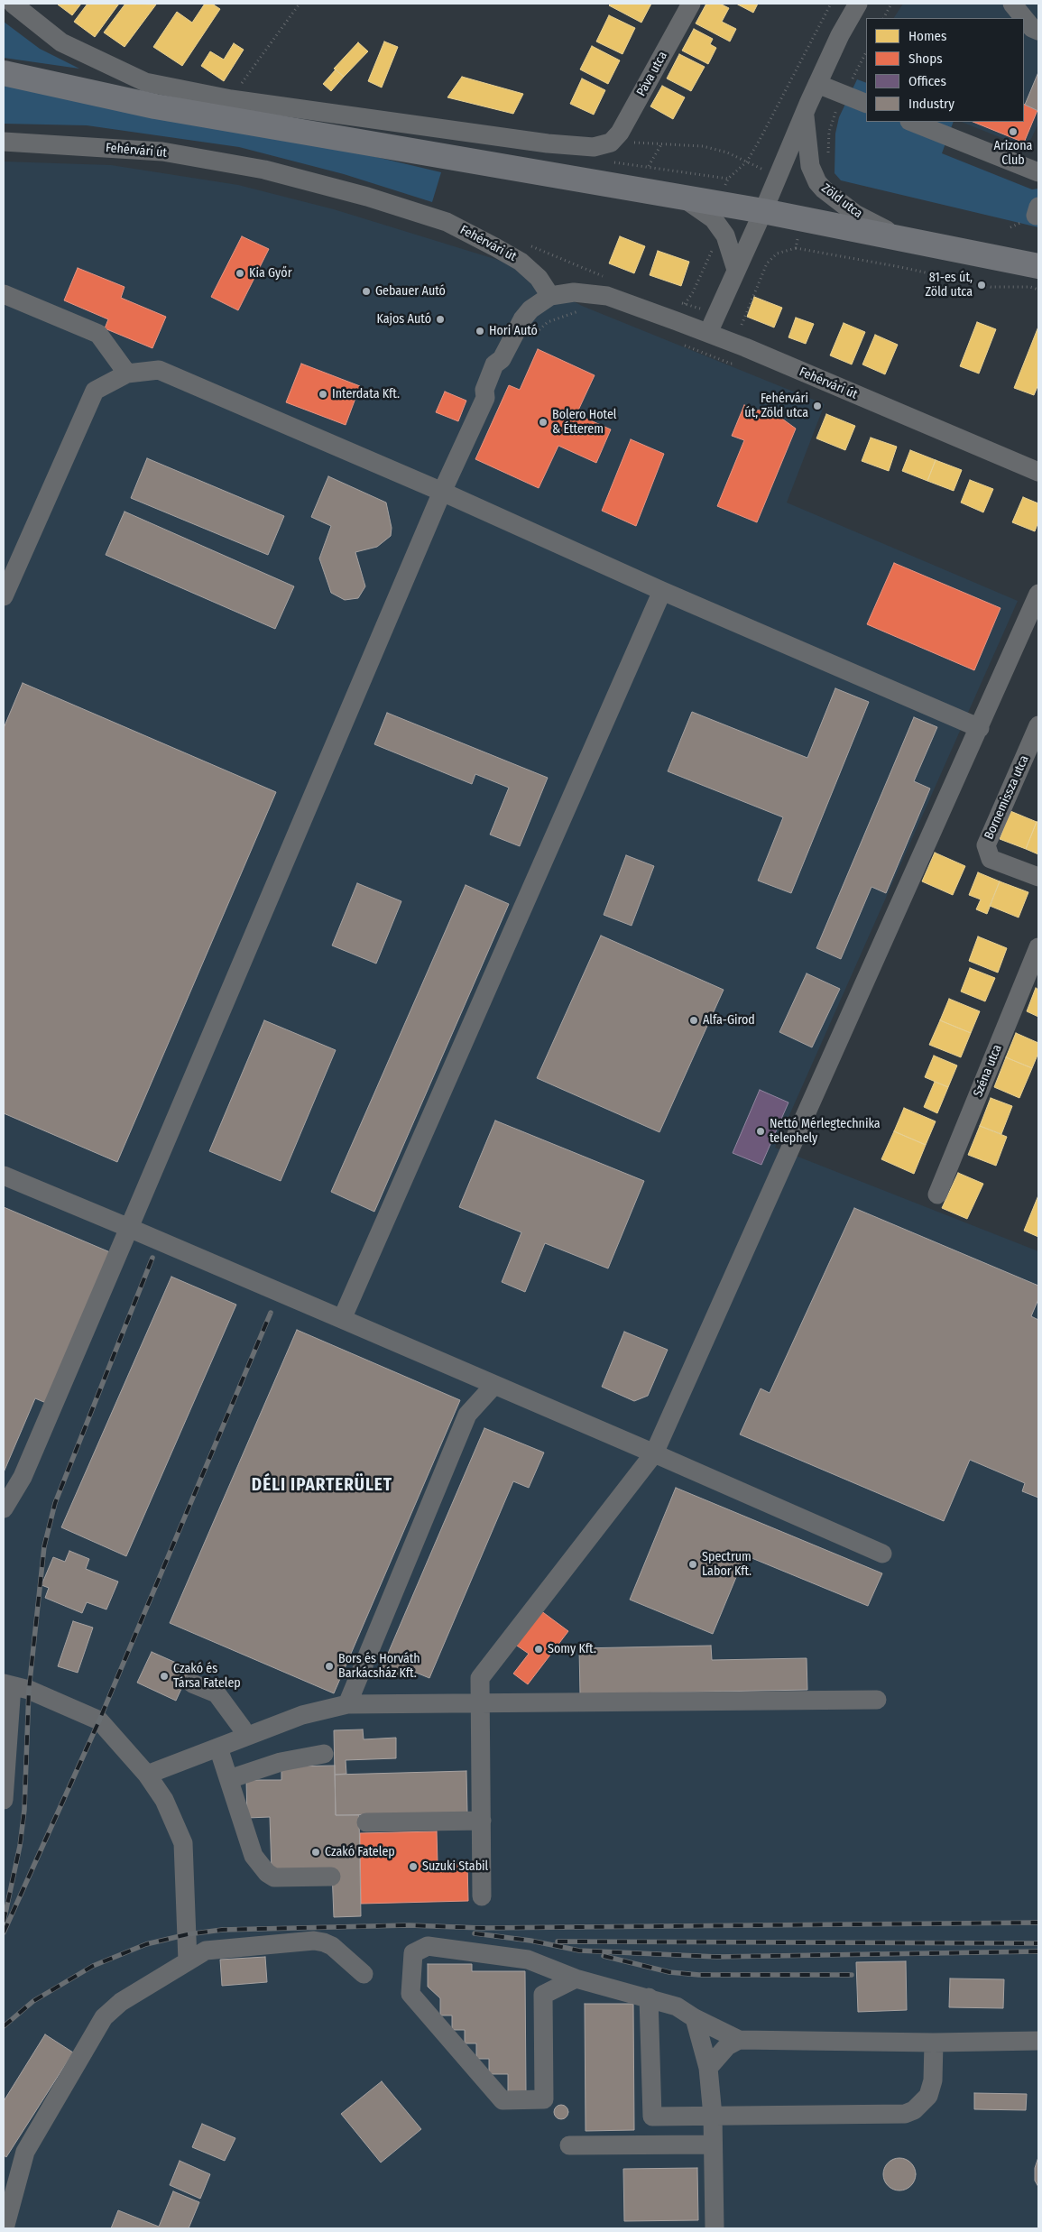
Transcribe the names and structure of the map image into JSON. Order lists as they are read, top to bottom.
{
  "streets": {
    "street": [
      "Páva utca",
      "Fehérvári út",
      "Zöld utca",
      "Bornemissza utca",
      "Széna utca"
    ]
  },
  "districts": ["DÉLI IPARTERÜLET"],
  "places": [
    "Arizona Club",
    "Kia Győr",
    "81-es út, Zöld utca",
    "Gebauer Autó",
    "Kajos Autó",
    "Hori Autó",
    "Interdata Kft.",
    "Fehérvári út, Zöld utca",
    "Bolero Hotel & Étterem",
    "Alfa-Girod",
    "Nettó Mérlegtechnika telephely",
    "Spectrum Labor Kft.",
    "Somy Kft.",
    "Bors és Horváth Barkácsház Kft.",
    "Czakó és Társa Fatelep",
    "Czakó Fatelep",
    "Suzuki Stabil"
  ],
  "legend": [
    "Homes",
    "Shops",
    "Offices",
    "Industry"
  ]
}
